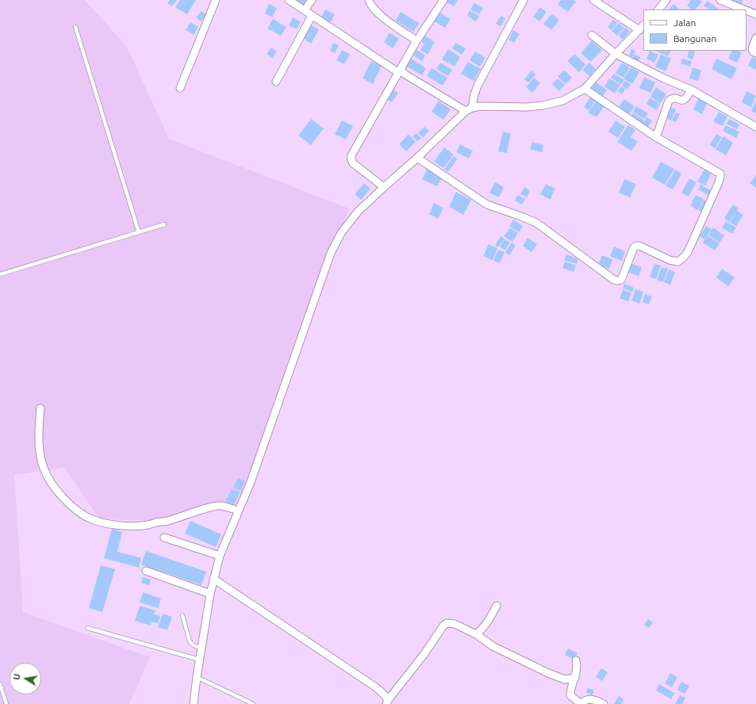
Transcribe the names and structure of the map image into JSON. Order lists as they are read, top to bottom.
{
  "legend": ["Jalan", "Bangunan"],
  "north": "left"
}
